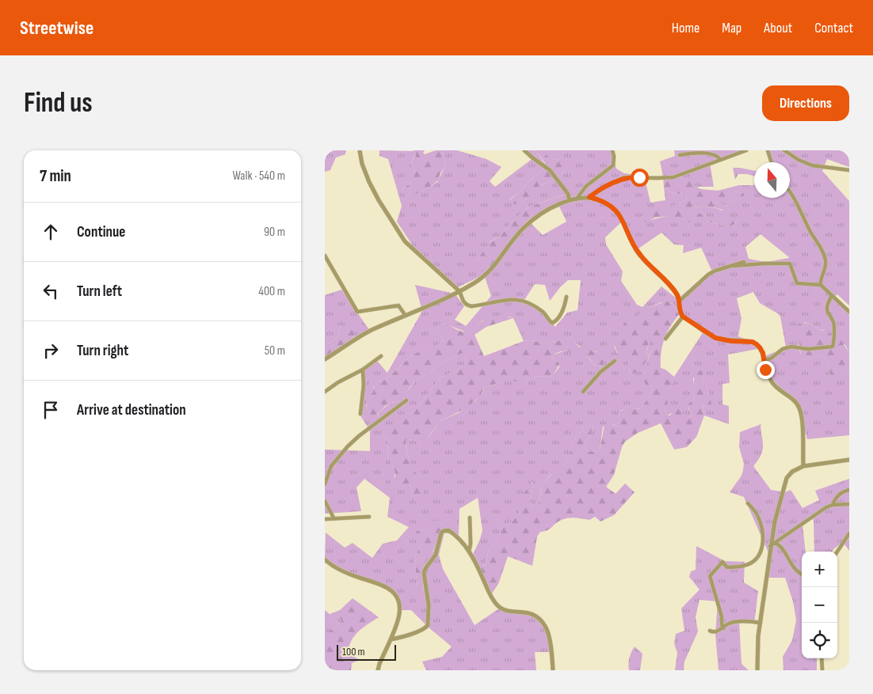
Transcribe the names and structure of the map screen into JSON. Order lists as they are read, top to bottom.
{
  "scale_bar": "100 m",
  "north": "top",
  "page": {
    "header": "Streetwise",
    "nav": [
      "Home",
      "Map",
      "About",
      "Contact"
    ],
    "buttons": "Directions",
    "title": "Find us",
    "heading": ["7 min", "Walk · 540 m"],
    "list": [
      ["Continue", "90 m"],
      ["Turn left", "400 m"],
      ["Turn right", "50 m"],
      "Arrive at destination"
    ],
    "map_buttons": ["+", "−"],
    "scale": "100 m"
  }
}
